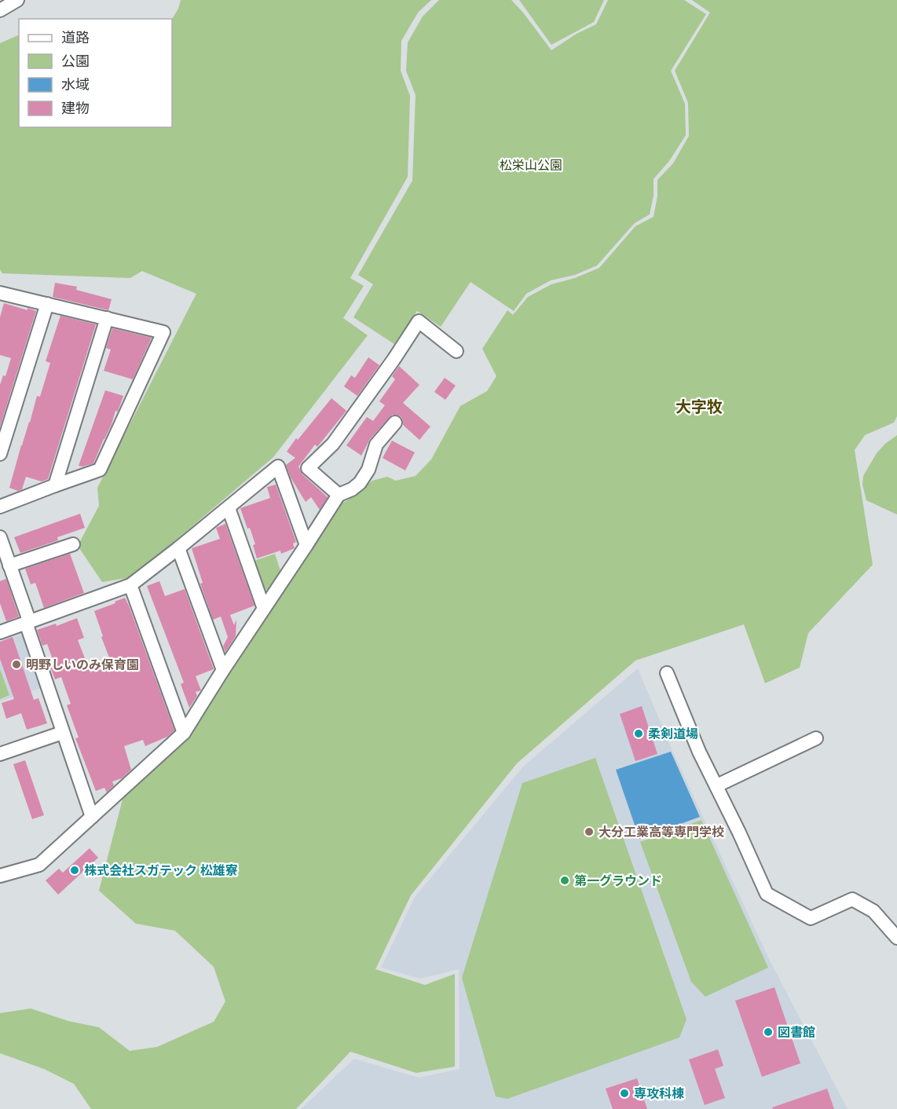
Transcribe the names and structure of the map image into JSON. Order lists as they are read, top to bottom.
{
  "districts": ["大字牧"],
  "parks": ["松栄山公園"],
  "places": [
    "明野しいのみ保育園",
    "柔剣道場",
    "大分工業高等専門学校",
    "株式会社スガテック 松雄寮",
    "第一グラウンド",
    "図書館",
    "専攻科棟"
  ],
  "legend": [
    "道路",
    "公園",
    "水域",
    "建物"
  ]
}
